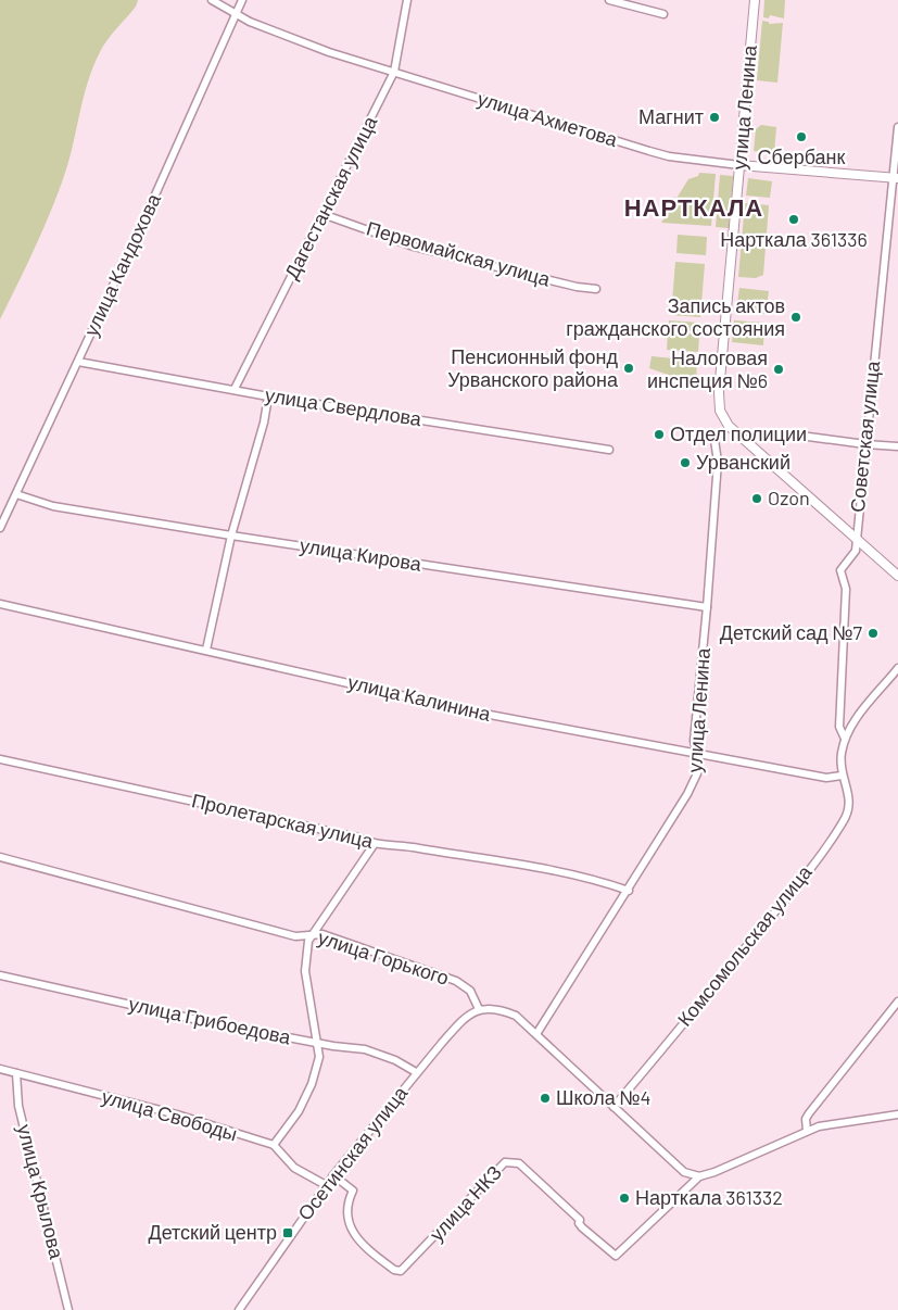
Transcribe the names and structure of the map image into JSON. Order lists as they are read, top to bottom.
{
  "streets": {
    "street": [
      "улица Ленина",
      "улица Ахметова",
      "Дагестанская улица",
      "Первомайская улица",
      "улица Кандохова",
      "улица Свердлова",
      "Советская улица",
      "улица Кирова",
      "улица Калинина",
      "Пролетарская улица",
      "Комсомольская улица",
      "улица Горького",
      "улица Грибоедова",
      "улица Свободы",
      "Осетинская улица",
      "улица Крылова",
      "улица НКЗ"
    ]
  },
  "crossings": [
    ["улица Ленина", "улица Ахметова"],
    ["улица Ленина", "Советская улица"],
    ["улица Ленина", "улица Кирова"],
    ["улица Ленина", "улица Калинина"],
    ["улица Ленина", "Пролетарская улица"],
    ["улица Ахметова", "Дагестанская улица"],
    ["улица Ахметова", "улица Кандохова"],
    ["улица Ахметова", "Советская улица"],
    ["Дагестанская улица", "Первомайская улица"],
    ["Дагестанская улица", "улица Свердлова"],
    ["улица Кандохова", "улица Свердлова"],
    ["улица Кандохова", "улица Кирова"],
    ["улица Калинина", "Комсомольская улица"],
    ["улица Горького", "Осетинская улица"],
    ["улица Грибоедова", "Осетинская улица"],
    ["улица Свободы", "улица Крылова"],
    ["Осетинская улица", "улица НКЗ"]
  ],
  "districts": ["НАРТКАЛА"],
  "places": {
    "other": [
      "Магнит",
      "Сбербанк",
      "Нарткала 361336",
      "Запись актов гражданского состояния",
      "Пенсионный фонд Урванского района",
      "Налоговая инспеция №6",
      "Отдел полиции",
      "Урванский",
      "Ozon",
      "Детский сад №7",
      "Школа №4",
      "Нарткала 361332"
    ],
    "transit": ["Детский центр"]
  }
}
